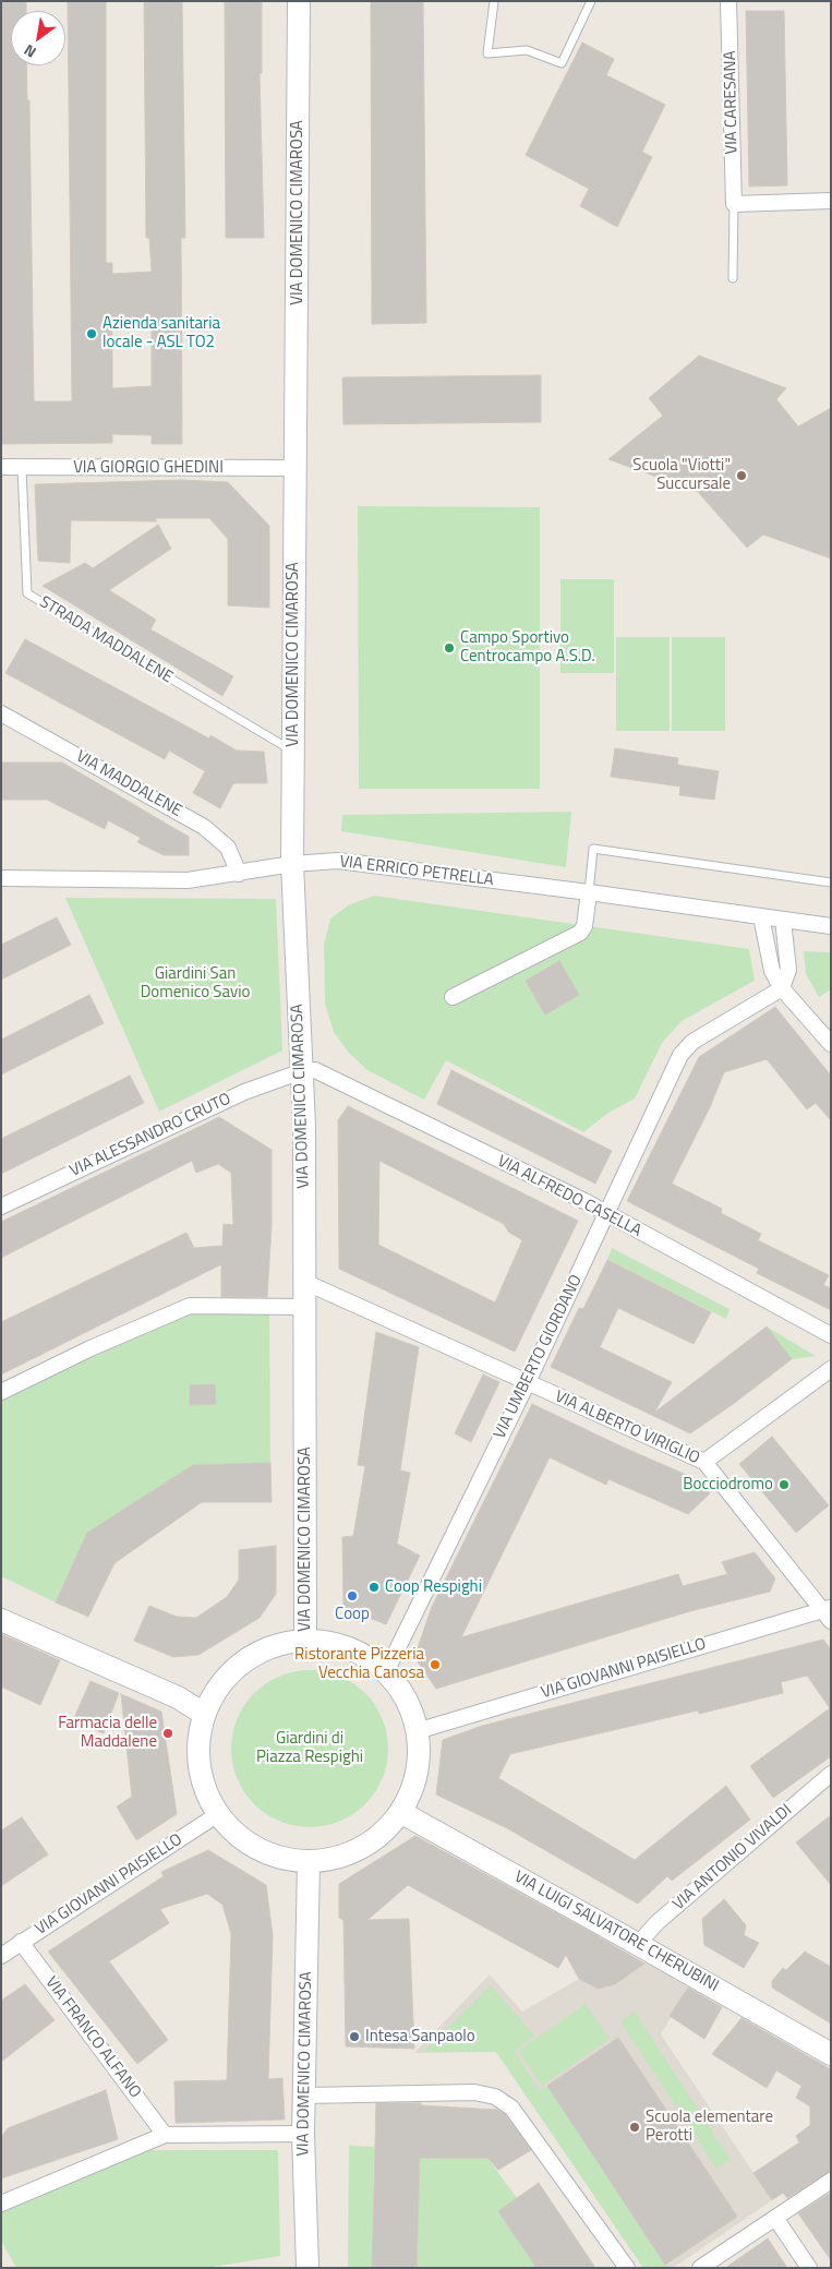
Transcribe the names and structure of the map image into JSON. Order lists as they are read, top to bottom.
{
  "streets": {
    "street": [
      "VIA CARESANA",
      "VIA DOMENICO CIMAROSA",
      "VIA GIORGIO GHEDINI",
      "VIA MADDALENE",
      "VIA ERRICO PETRELLA",
      "VIA ALESSANDRO CRUTO",
      "VIA ALFREDO CASELLA",
      "VIA UMBERTO GIORDANO",
      "VIA ALBERTO VIRIGLIO",
      "VIA GIOVANNI PAISIELLO",
      "VIA ANTONIO VIVALDI",
      "VIA LUIGI SALVATORE CHERUBINI",
      "VIA FRANCO ALFANO"
    ],
    "lane": ["STRADA MADDALENE"]
  },
  "crossings": [
    ["VIA DOMENICO CIMAROSA", "VIA GIORGIO GHEDINI"],
    ["VIA DOMENICO CIMAROSA", "STRADA MADDALENE"],
    ["VIA DOMENICO CIMAROSA", "VIA ERRICO PETRELLA"],
    ["VIA DOMENICO CIMAROSA", "VIA ALESSANDRO CRUTO"],
    ["VIA DOMENICO CIMAROSA", "VIA ALFREDO CASELLA"],
    ["VIA DOMENICO CIMAROSA", "VIA ALBERTO VIRIGLIO"],
    ["VIA GIORGIO GHEDINI", "STRADA MADDALENE"],
    ["VIA MADDALENE", "VIA ERRICO PETRELLA"],
    ["VIA ALESSANDRO CRUTO", "VIA ALFREDO CASELLA"],
    ["VIA ALFREDO CASELLA", "VIA UMBERTO GIORDANO"],
    ["VIA UMBERTO GIORDANO", "VIA ALBERTO VIRIGLIO"],
    ["VIA ALBERTO VIRIGLIO", "VIA GIOVANNI PAISIELLO"],
    ["VIA GIOVANNI PAISIELLO", "VIA FRANCO ALFANO"],
    ["VIA ANTONIO VIVALDI", "VIA LUIGI SALVATORE CHERUBINI"]
  ],
  "parks": ["Giardini San Domenico Savio", "Giardini di Piazza Respighi"],
  "places": [
    "Azienda sanitaria locale - ASL TO2",
    "Scuola \"Viotti\" Succursale",
    "Campo Sportivo Centrocampo A.S.D.",
    "Bocciodromo",
    "Coop Respighi",
    "Coop",
    "Ristorante Pizzeria Vecchia Canosa",
    "Farmacia delle Maddalene",
    "Intesa Sanpaolo",
    "Scuola elementare Perotti"
  ],
  "north": "bottom left"
}
